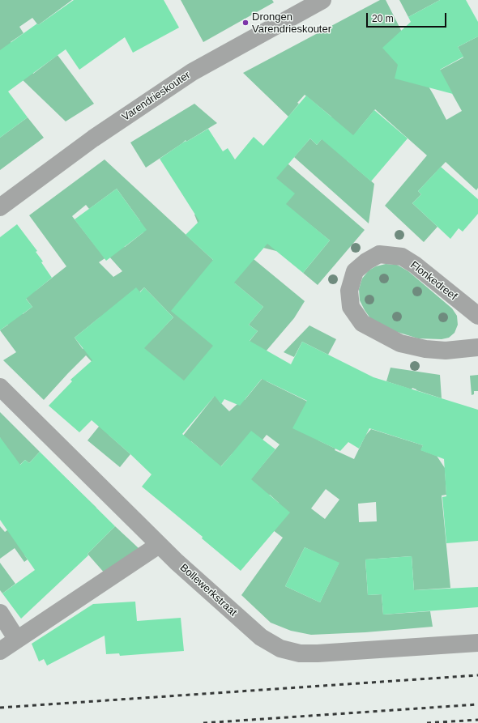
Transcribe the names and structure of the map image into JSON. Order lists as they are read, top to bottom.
{
  "streets": {
    "street": ["Varendrieskouter", "Flonkedreef", "Bollewerkstraat"]
  },
  "places": ["Drongen Varendrieskouter"],
  "scale_bar": "20 m"
}
